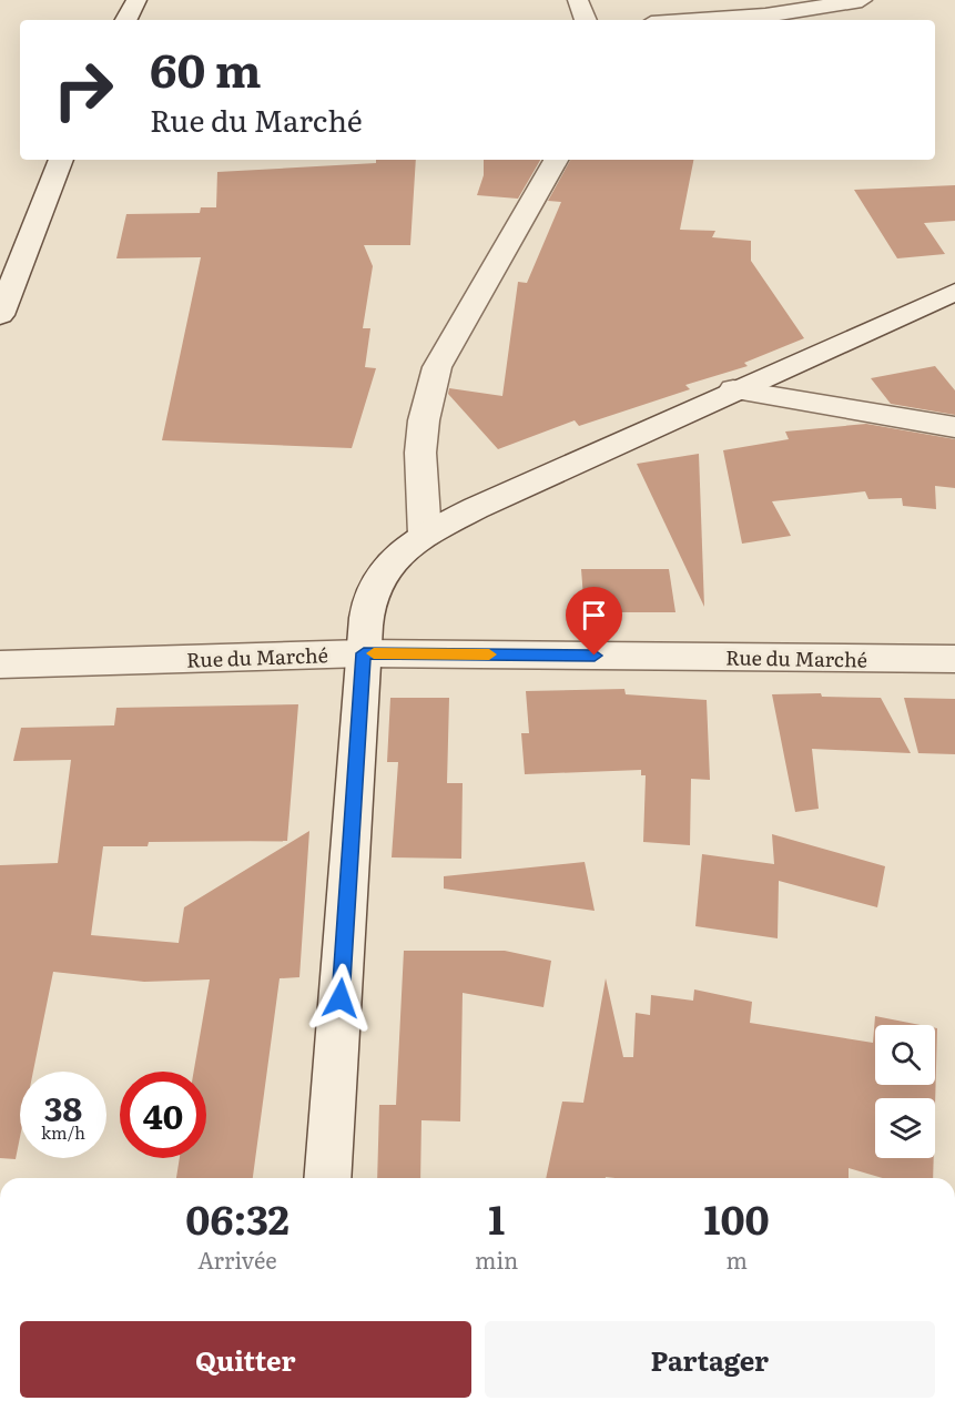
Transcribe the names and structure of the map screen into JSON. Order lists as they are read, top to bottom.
{
  "streets": {
    "street": ["Rue du Marché"]
  },
  "page": {
    "turn": ["60 m", "Rue du Marché"],
    "speed": "38 km/h",
    "limit": "40",
    "eta": [
      "06:32",
      "Arrivée",
      "1",
      "min",
      "100",
      "m"
    ],
    "buttons": ["Quitter", "Partager"]
  }
}
